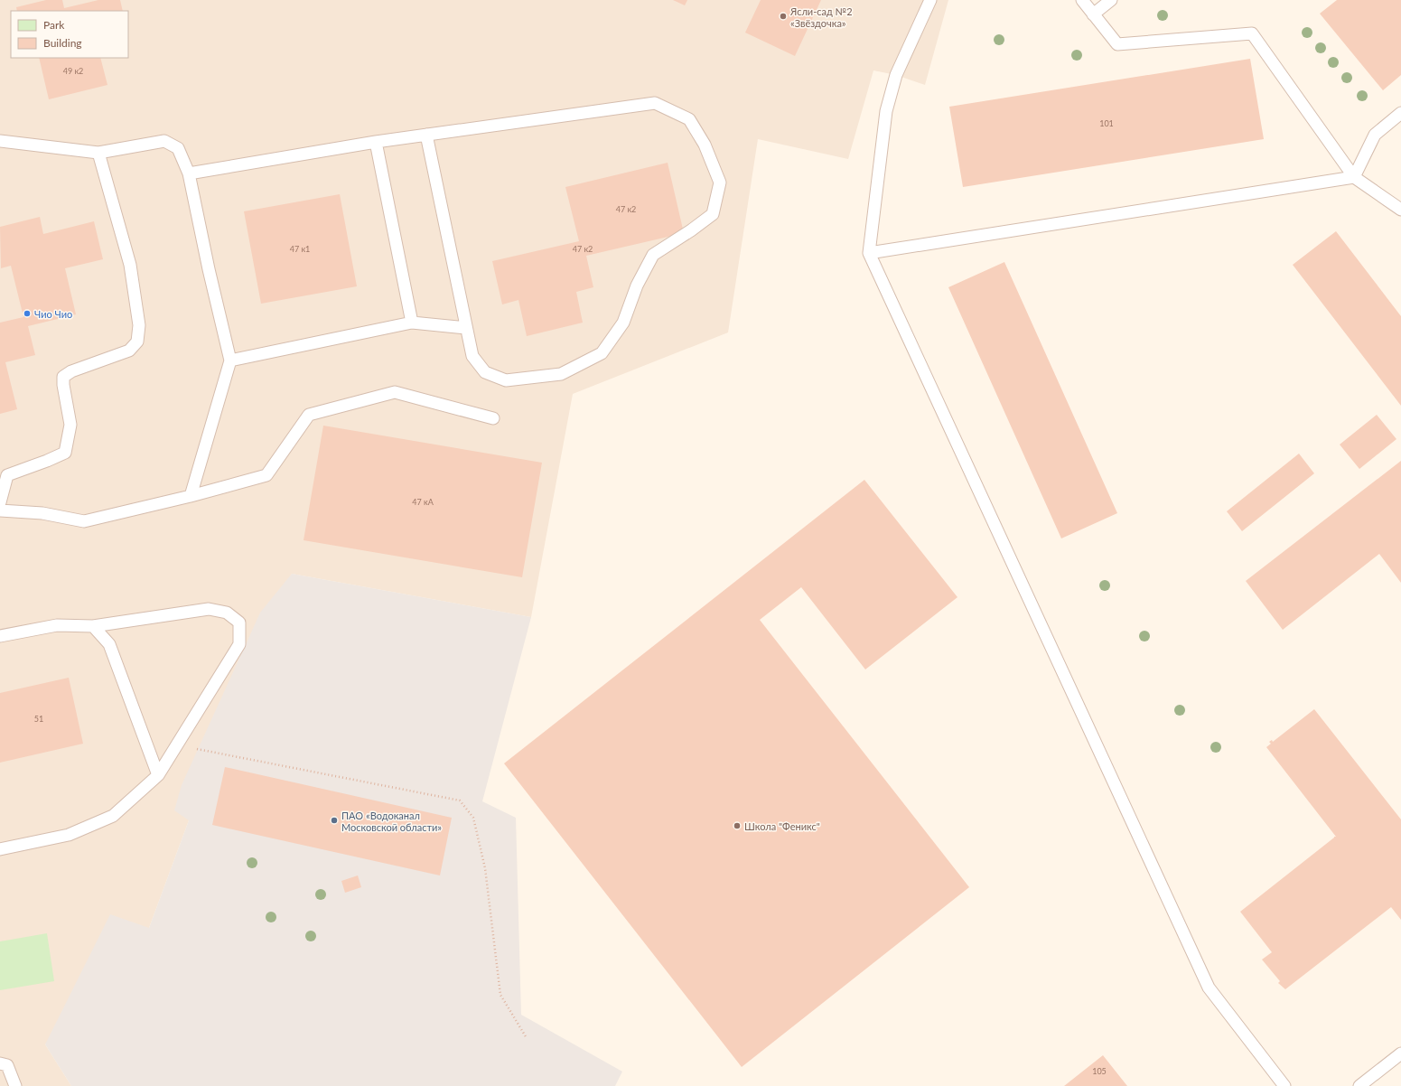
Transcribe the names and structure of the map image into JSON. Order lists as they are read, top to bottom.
{
  "places": [
    "Ясли-сад №2 «Звёздочка»",
    "Чио Чио",
    "ПАО «Водоканал Московской области»",
    "Школа \"Феникс\""
  ],
  "house_numbers": [
    "49 к2",
    "101",
    "47 к2",
    "47 к1",
    "47 к2",
    "47 кА",
    "51",
    "105"
  ],
  "legend": ["Park", "Building"]
}
